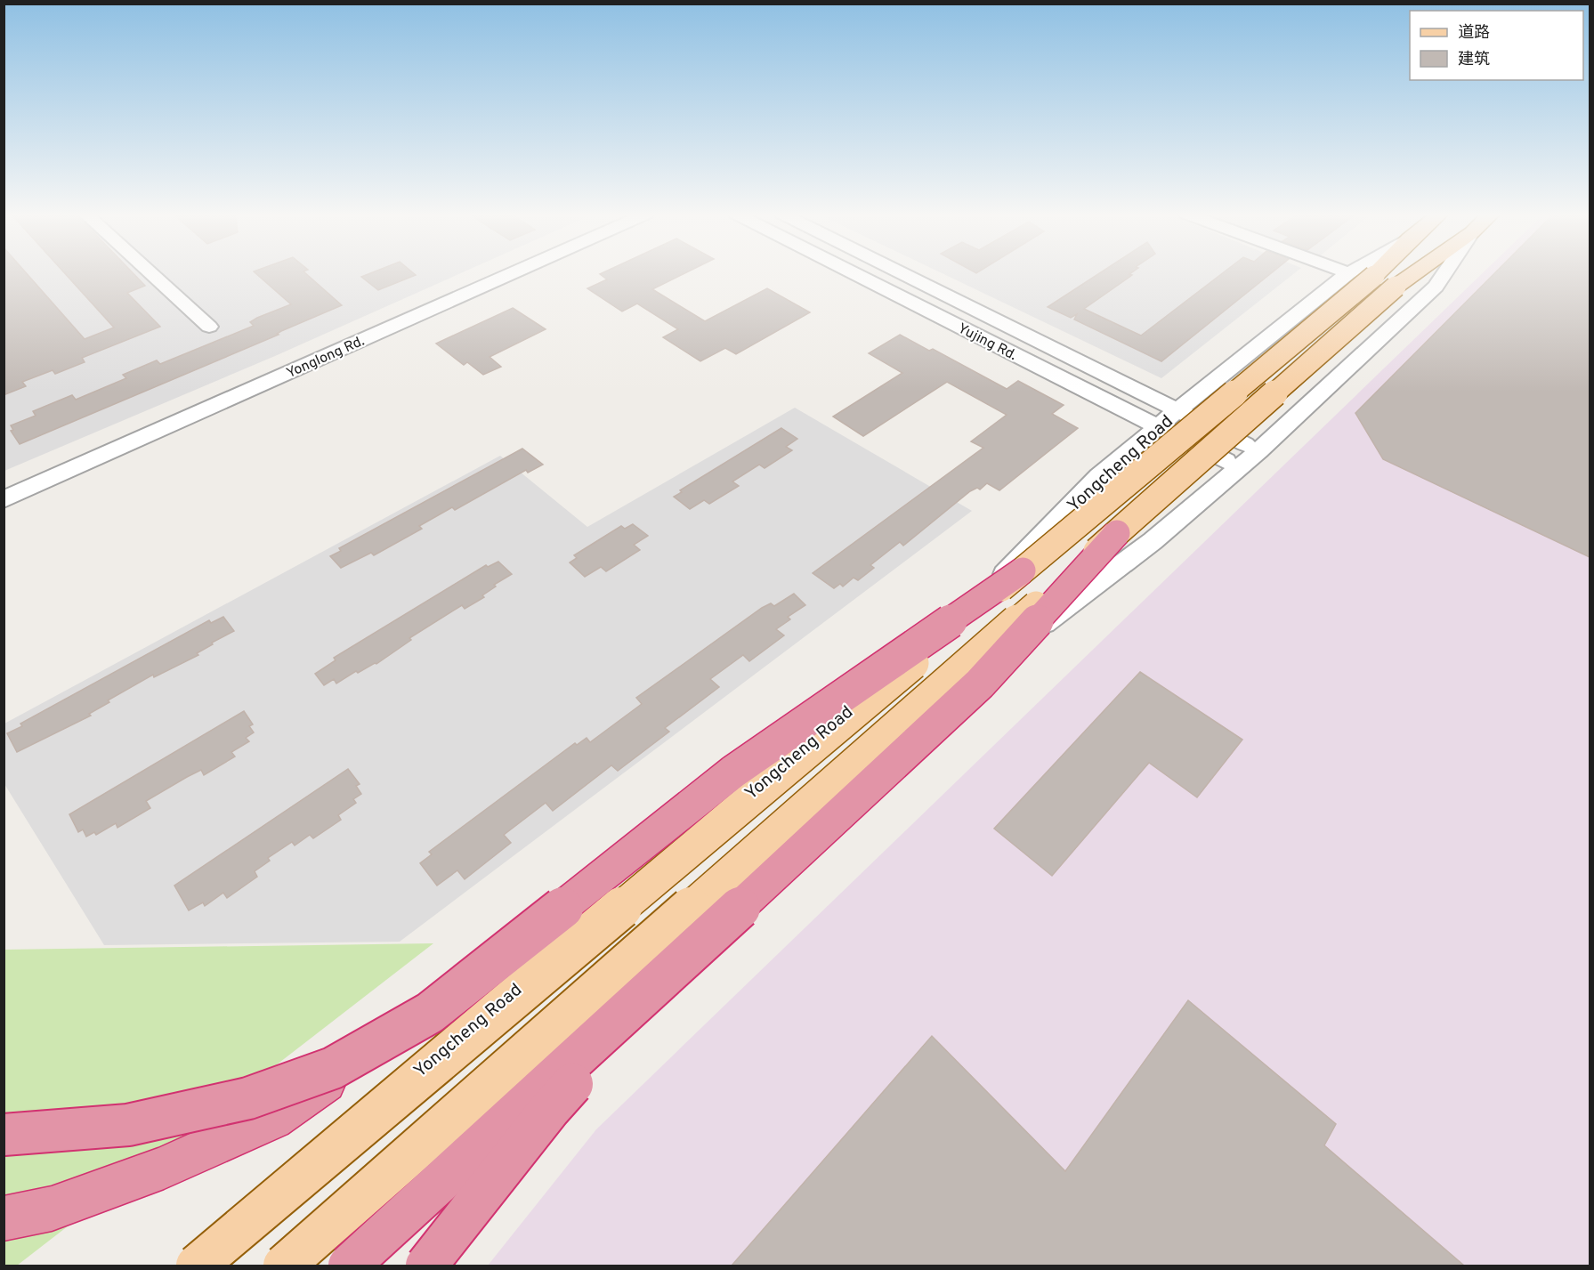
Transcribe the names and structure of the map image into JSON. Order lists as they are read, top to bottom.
{
  "streets": {
    "main road": ["Yongcheng Road"],
    "street": ["Yujing Rd.", "Yonglong Rd."]
  },
  "crossings": [
    ["Yujing Rd.", "Yongcheng Road"]
  ],
  "legend": ["道路", "建筑"]
}
